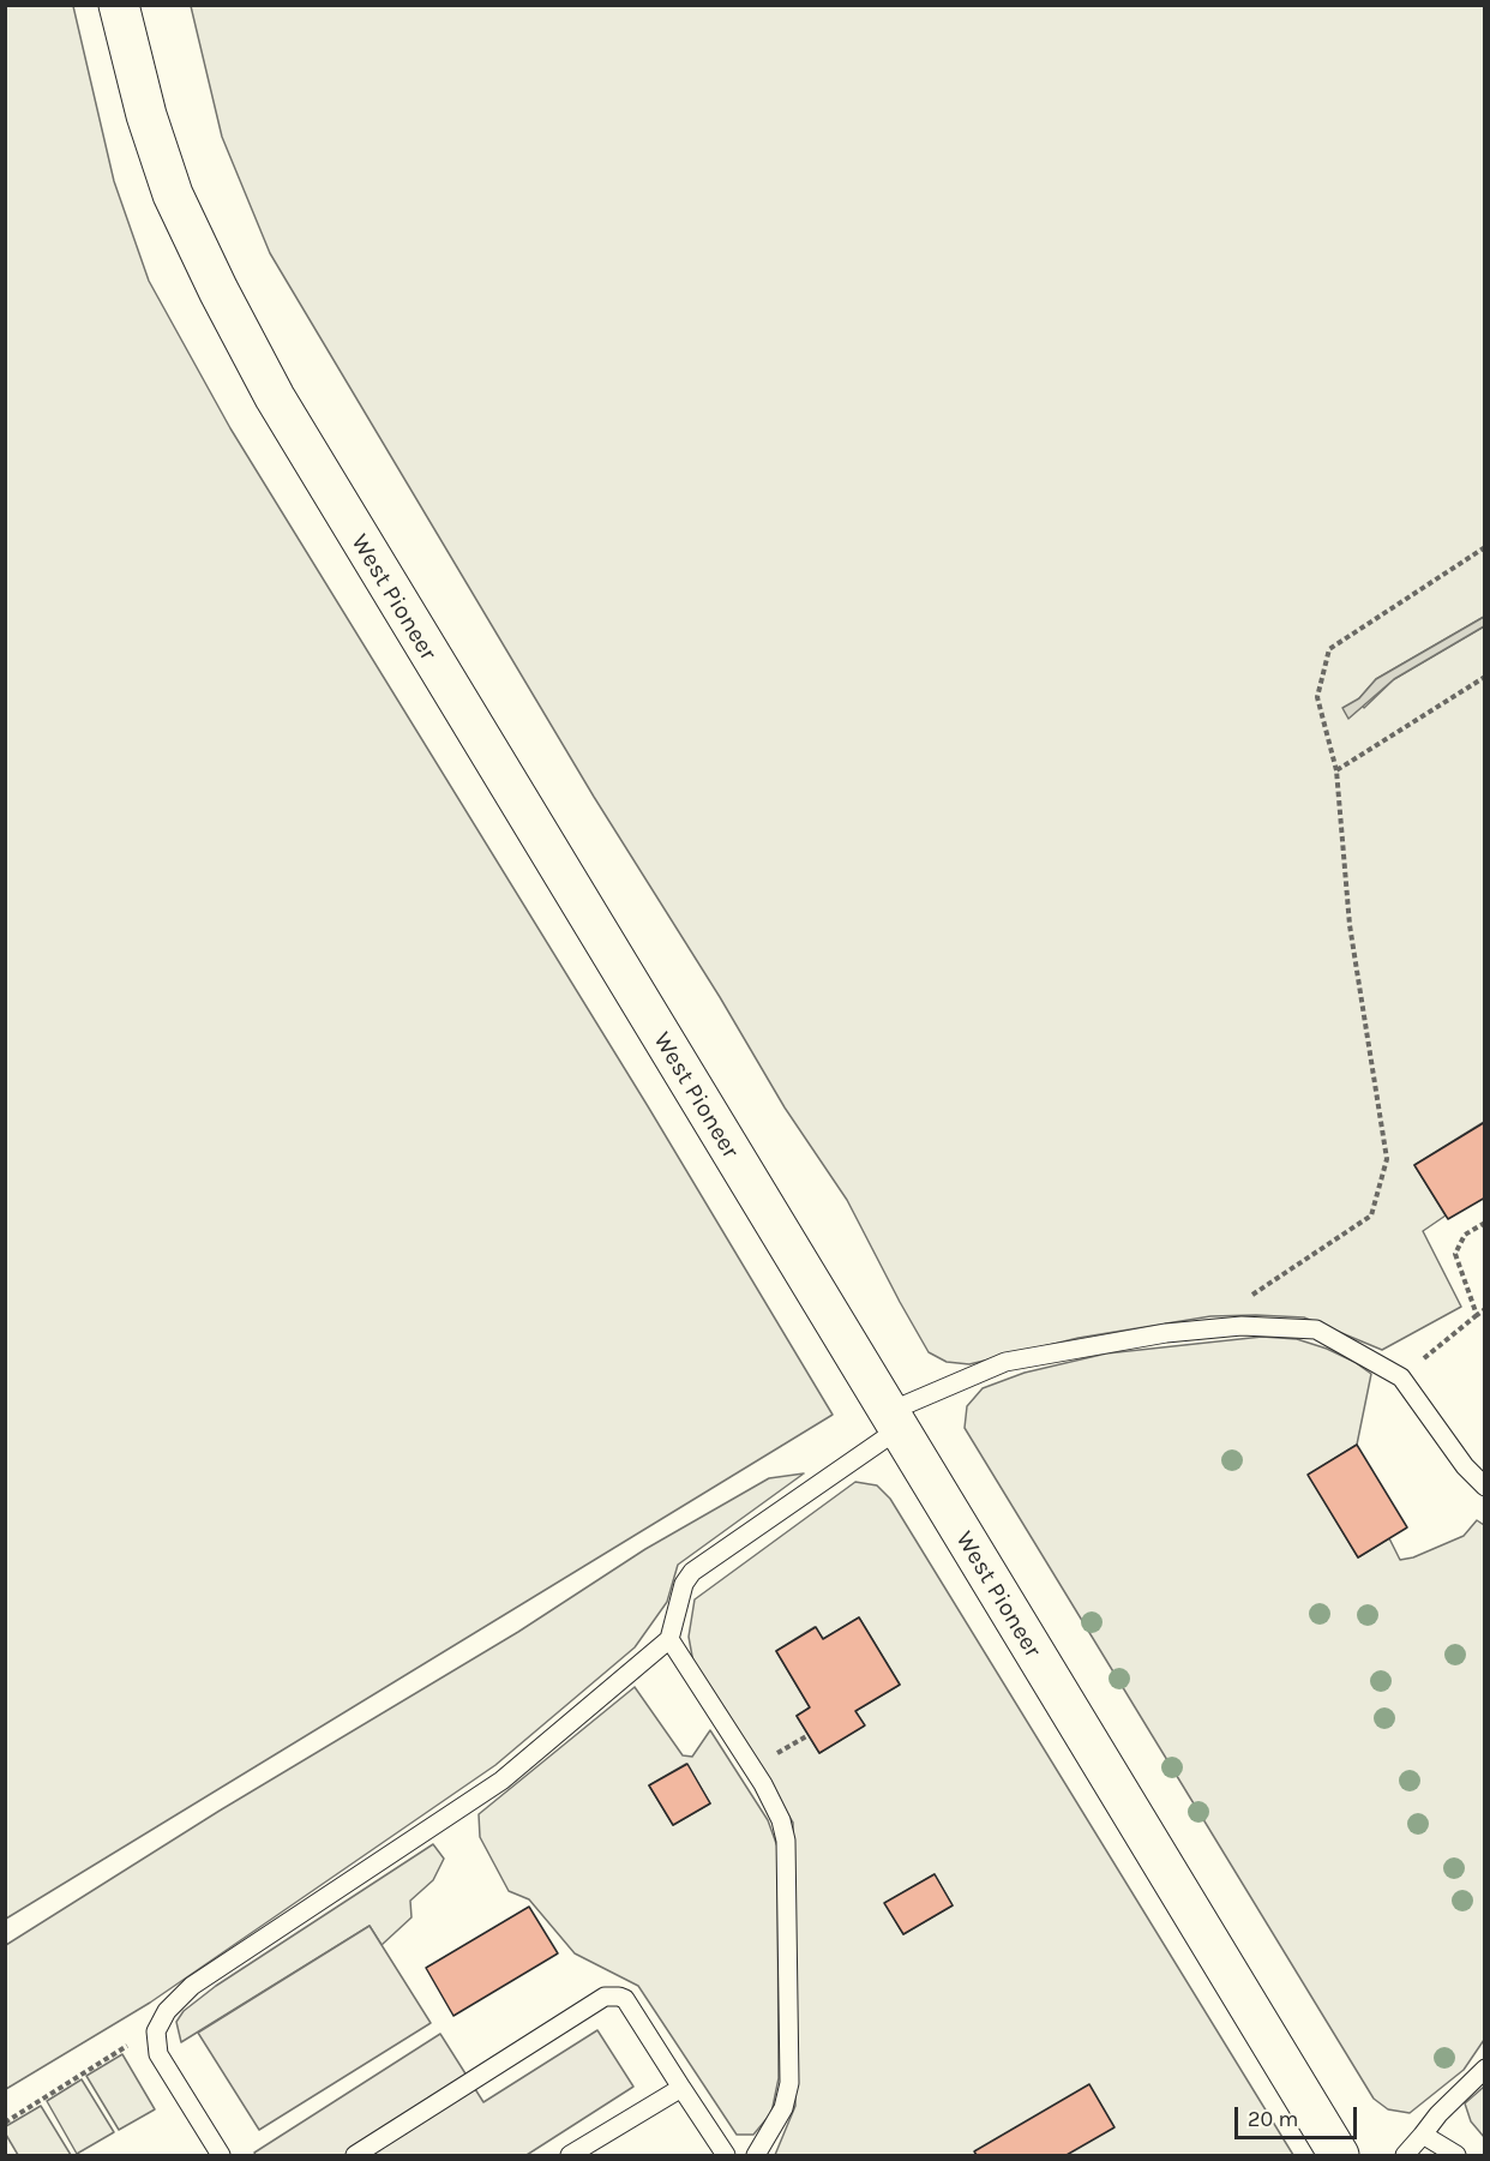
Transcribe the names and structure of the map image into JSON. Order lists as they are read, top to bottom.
{
  "streets": {
    "main road": ["West Pioneer"]
  },
  "scale_bar": "20 m"
}
